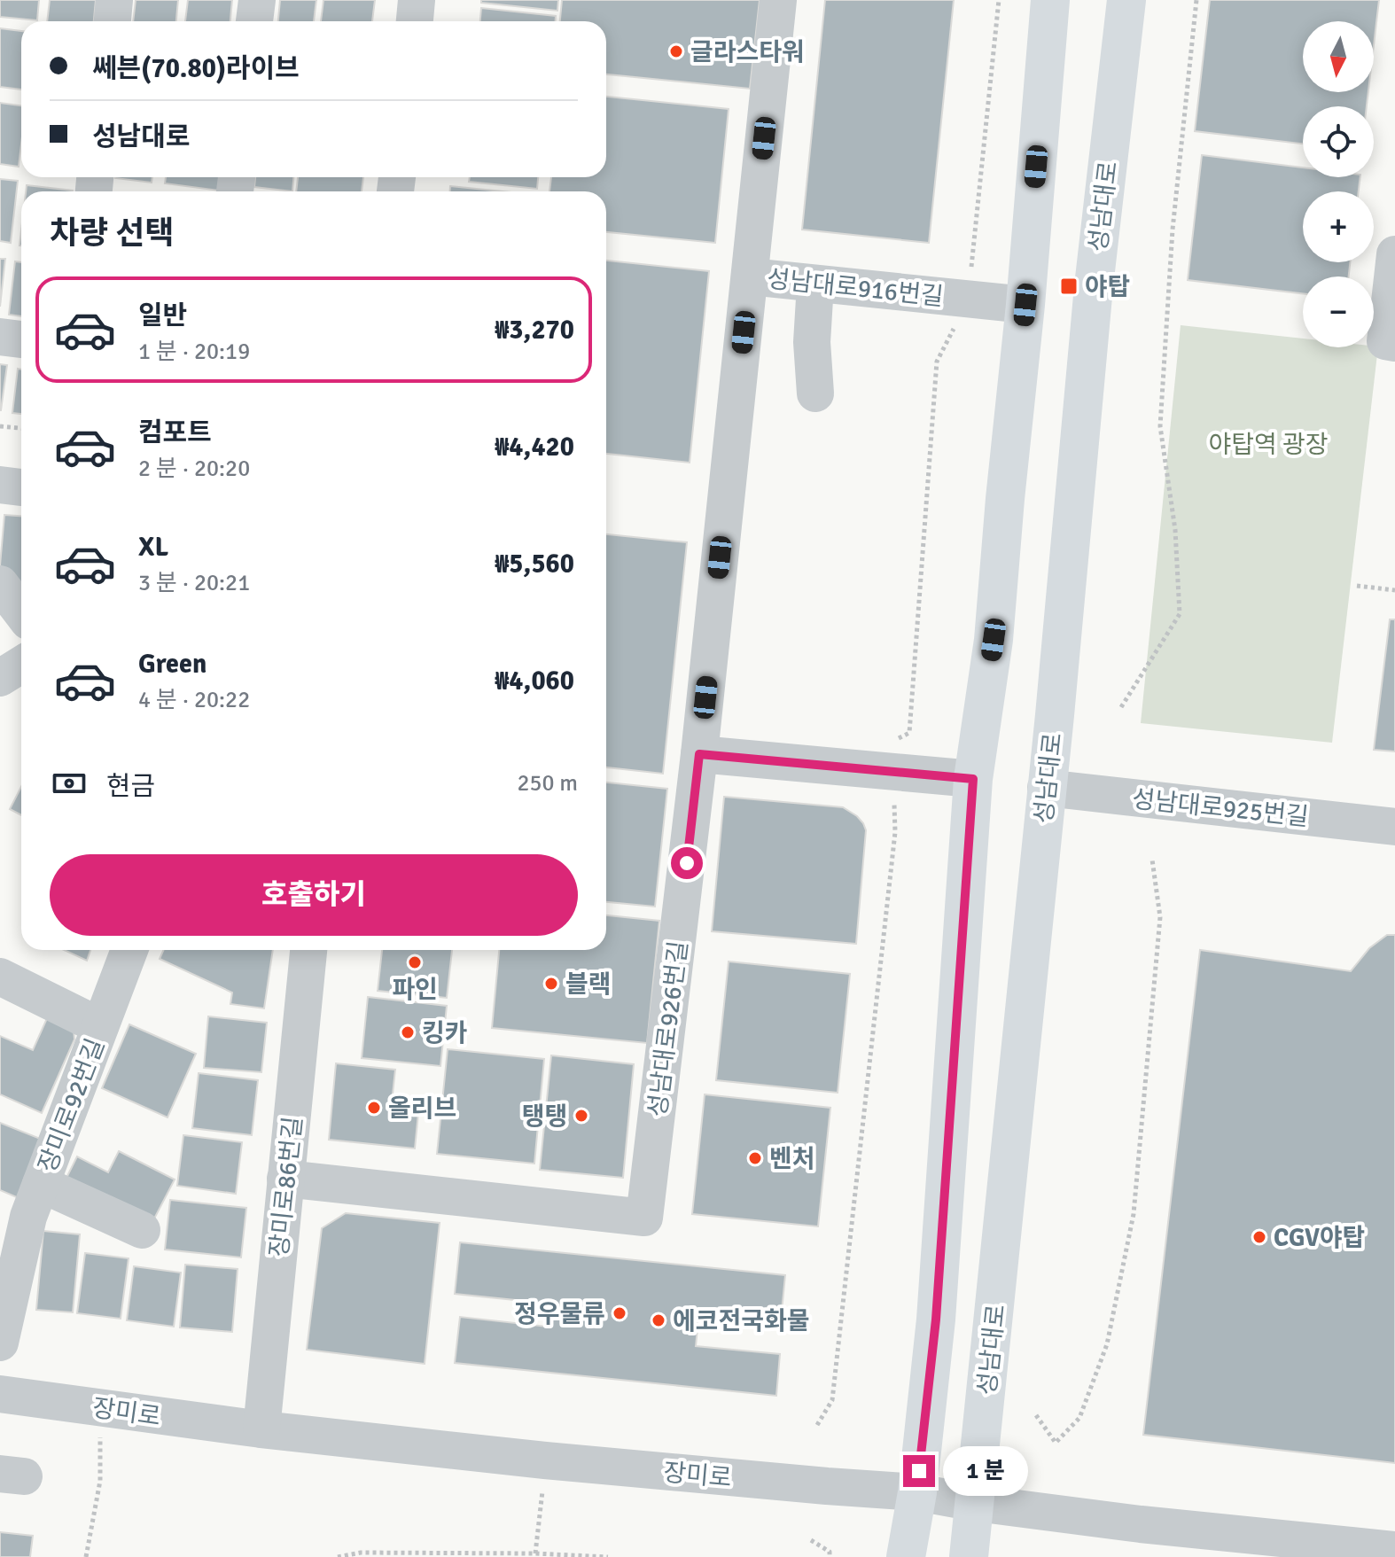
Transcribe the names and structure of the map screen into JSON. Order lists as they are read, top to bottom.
{
  "streets": {
    "main road": ["성남대로"],
    "street": [
      "성남대로916번길",
      "성남대로925번길",
      "성남대로926번길",
      "장미로92번길",
      "장미로86번길",
      "장미로"
    ]
  },
  "crossings": [
    ["성남대로", "성남대로925번길"],
    ["성남대로", "장미로"],
    ["성남대로926번길", "장미로86번길"],
    ["장미로86번길", "장미로"]
  ],
  "parks": ["야탑역 광장"],
  "places": {
    "other": [
      "글라스타워",
      "파인",
      "블랙",
      "킹카",
      "올리브",
      "탱탱",
      "벤처",
      "CGV야탑",
      "정우물류",
      "에코전국화물"
    ],
    "transit": ["야탑"]
  },
  "north": "bottom",
  "page": {
    "map_buttons": ["+", "−"],
    "banner": ["쎄븐(70.80)라이브", "성남대로"],
    "heading": "차량 선택",
    "list": [
      {
        "name": "일반",
        "note": "1 분 · 20:19",
        "value": "₩3,270"
      },
      {
        "name": "컴포트",
        "note": "2 분 · 20:20",
        "value": "₩4,420"
      },
      {
        "name": "XL",
        "note": "3 분 · 20:21",
        "value": "₩5,560"
      },
      {
        "name": "Green",
        "note": "4 분 · 20:22",
        "value": "₩4,060"
      }
    ],
    "pay": ["현금", "250 m"],
    "buttons": "호출하기",
    "bubble": "1 분"
  }
}
